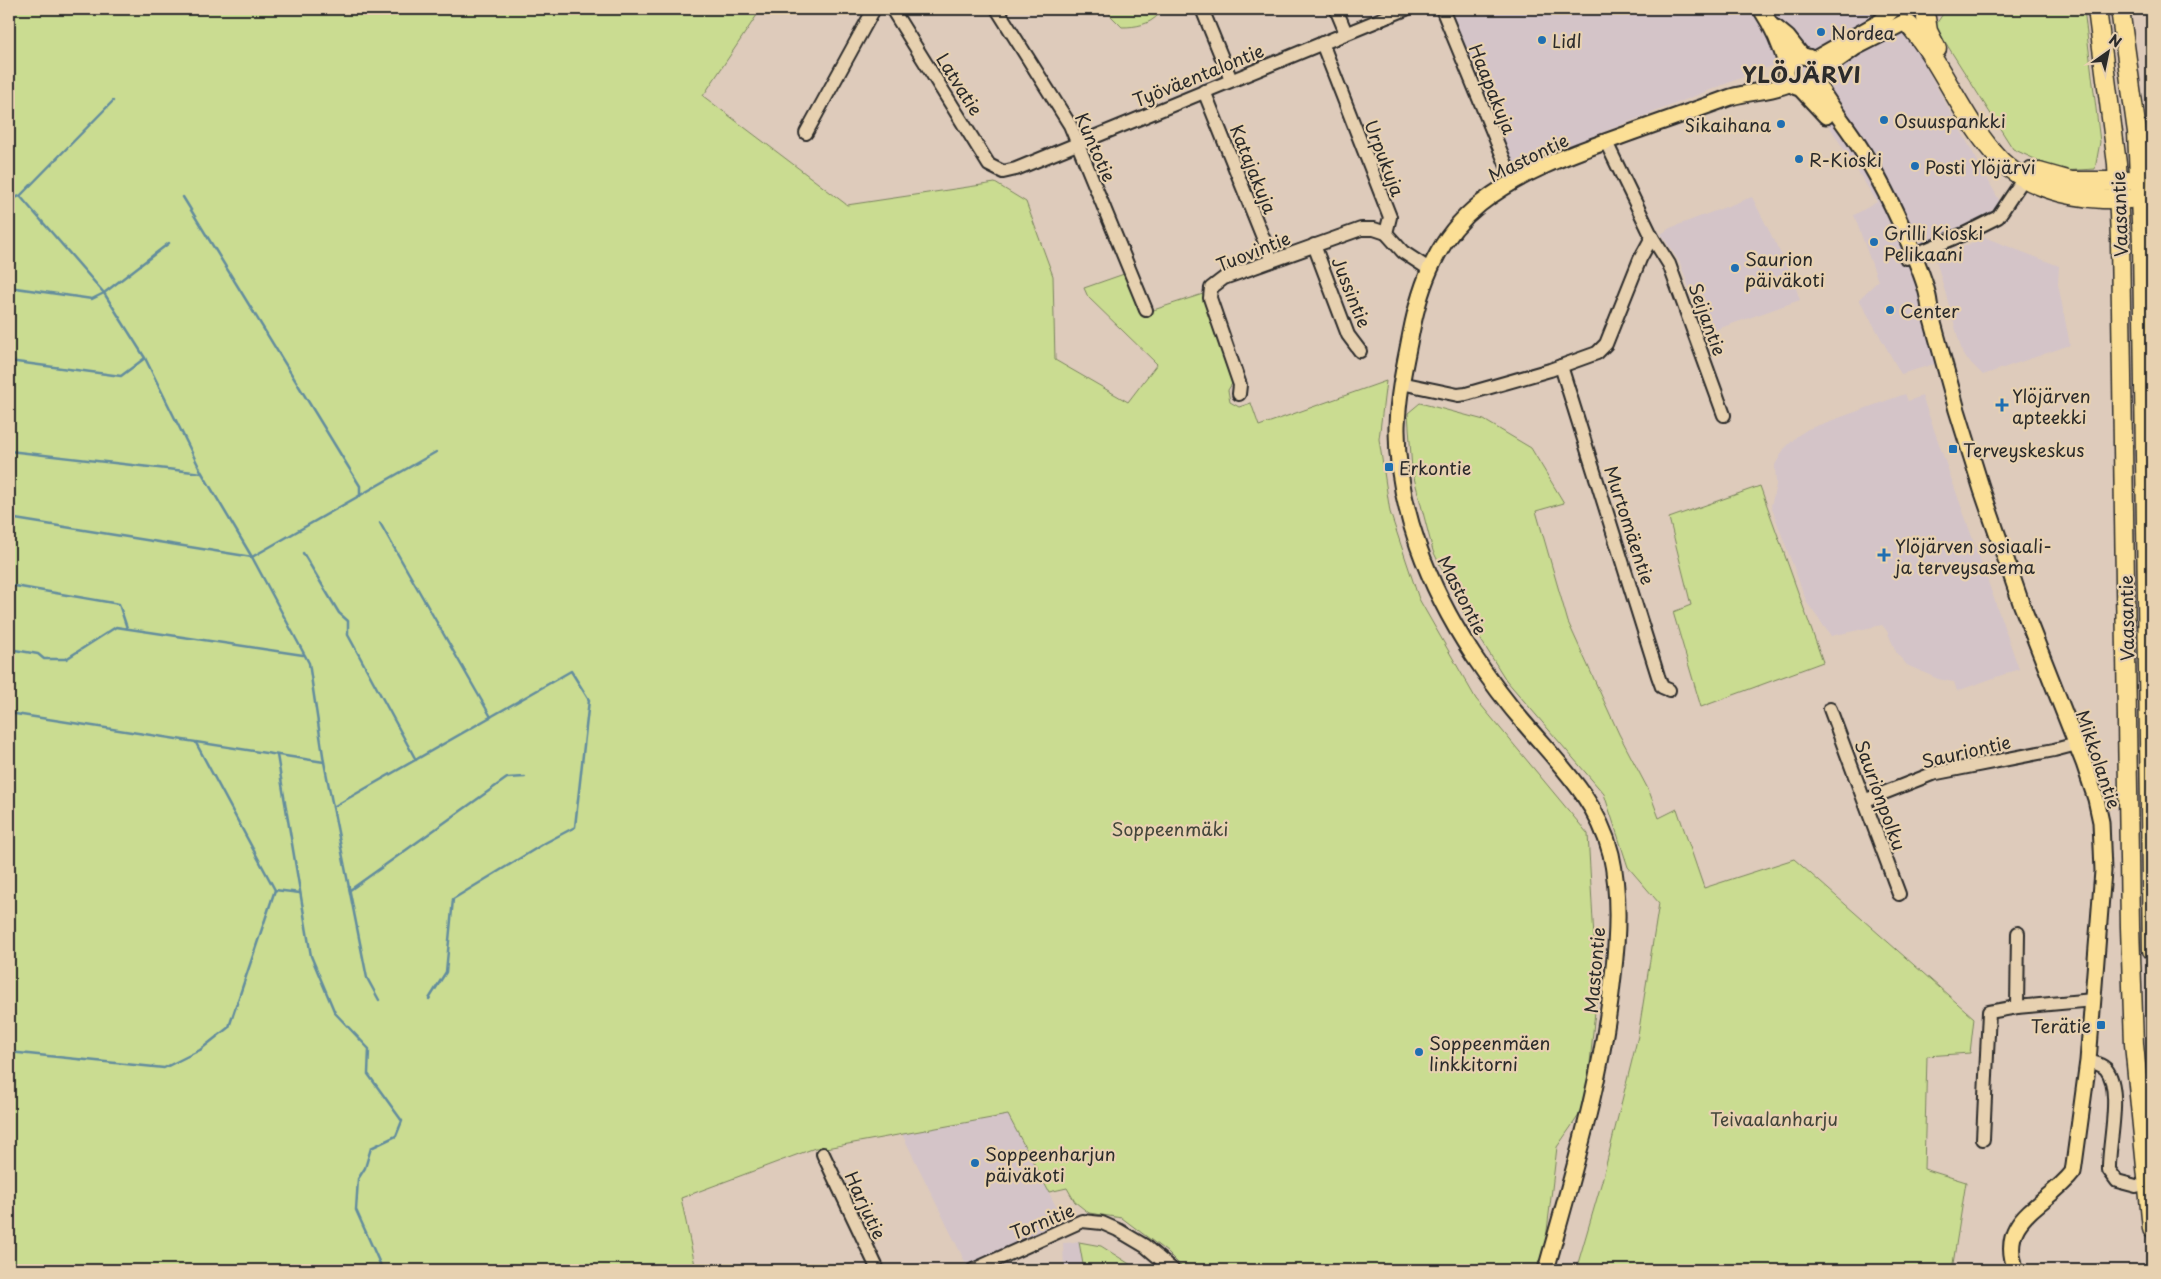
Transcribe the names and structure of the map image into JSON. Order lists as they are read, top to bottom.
{
  "streets": {
    "highway": ["Vaasantie"],
    "main road": ["Mastontie", "Mikkolantie"],
    "street": [
      "Työväentalontie",
      "Latvatie",
      "Haapakuja",
      "Kuntotie",
      "Urpukuja",
      "Katajakuja",
      "Tuovintie",
      "Jussintie",
      "Seijantie",
      "Murtomäentie",
      "Sauriontie",
      "Saurionpolku",
      "Harjutie",
      "Tornitie"
    ]
  },
  "crossings": [
    ["Työväentalontie", "Latvatie"],
    ["Työväentalontie", "Kuntotie"],
    ["Työväentalontie", "Urpukuja"],
    ["Työväentalontie", "Katajakuja"],
    ["Haapakuja", "Mastontie"],
    ["Mastontie", "Mikkolantie"],
    ["Urpukuja", "Tuovintie"],
    ["Katajakuja", "Tuovintie"],
    ["Tuovintie", "Jussintie"],
    ["Sauriontie", "Mikkolantie"],
    ["Sauriontie", "Saurionpolku"]
  ],
  "districts": ["YLÖJÄRVI"],
  "parks": ["Soppeenmäki", "Teivaalanharju"],
  "places": {
    "other": [
      "Nordea",
      "Lidl",
      "Osuuspankki",
      "Sikaihana",
      "R-Kioski",
      "Posti Ylöjärvi",
      "Grilli Kioski Pelikaani",
      "Saurion päiväkoti",
      "Center",
      "Soppeenmäen linkkitorni",
      "Soppeenharjun päiväkoti"
    ],
    "health": ["Ylöjärven apteekki", "Ylöjärven sosiaali- ja terveysasema"],
    "transit": ["Terveyskeskus", "Erkontie", "Terätie"]
  },
  "north": "top right"
}
